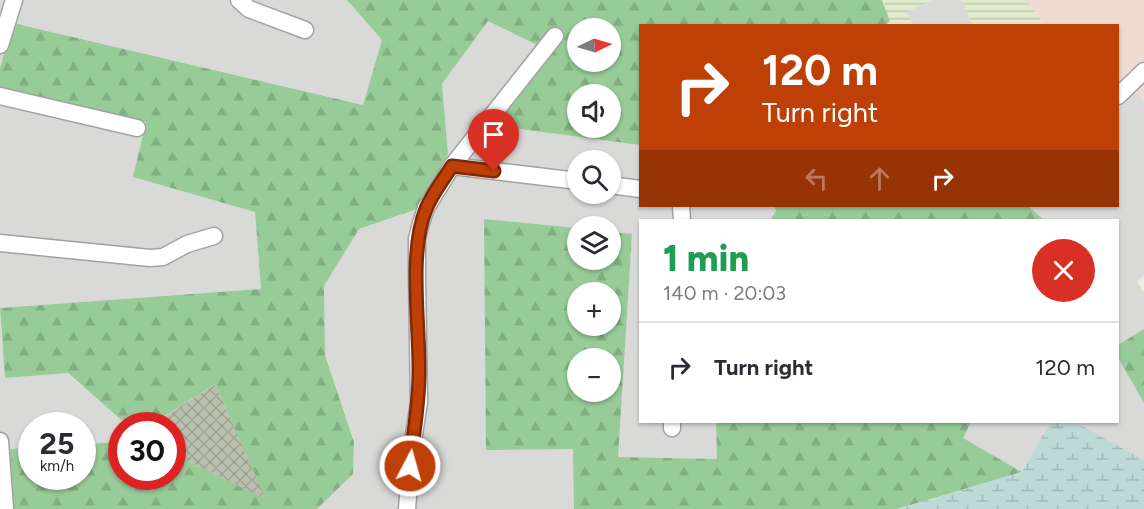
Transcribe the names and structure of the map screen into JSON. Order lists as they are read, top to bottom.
{
  "north": "right",
  "page": {
    "map_buttons": ["+", "−"],
    "turn": ["120 m", "Turn right"],
    "heading": ["1 min", "140 m · 20:03"],
    "list": [
      {
        "name": "Turn right",
        "value": "120 m"
      }
    ],
    "speed": "25 km/h",
    "limit": "30"
  }
}
